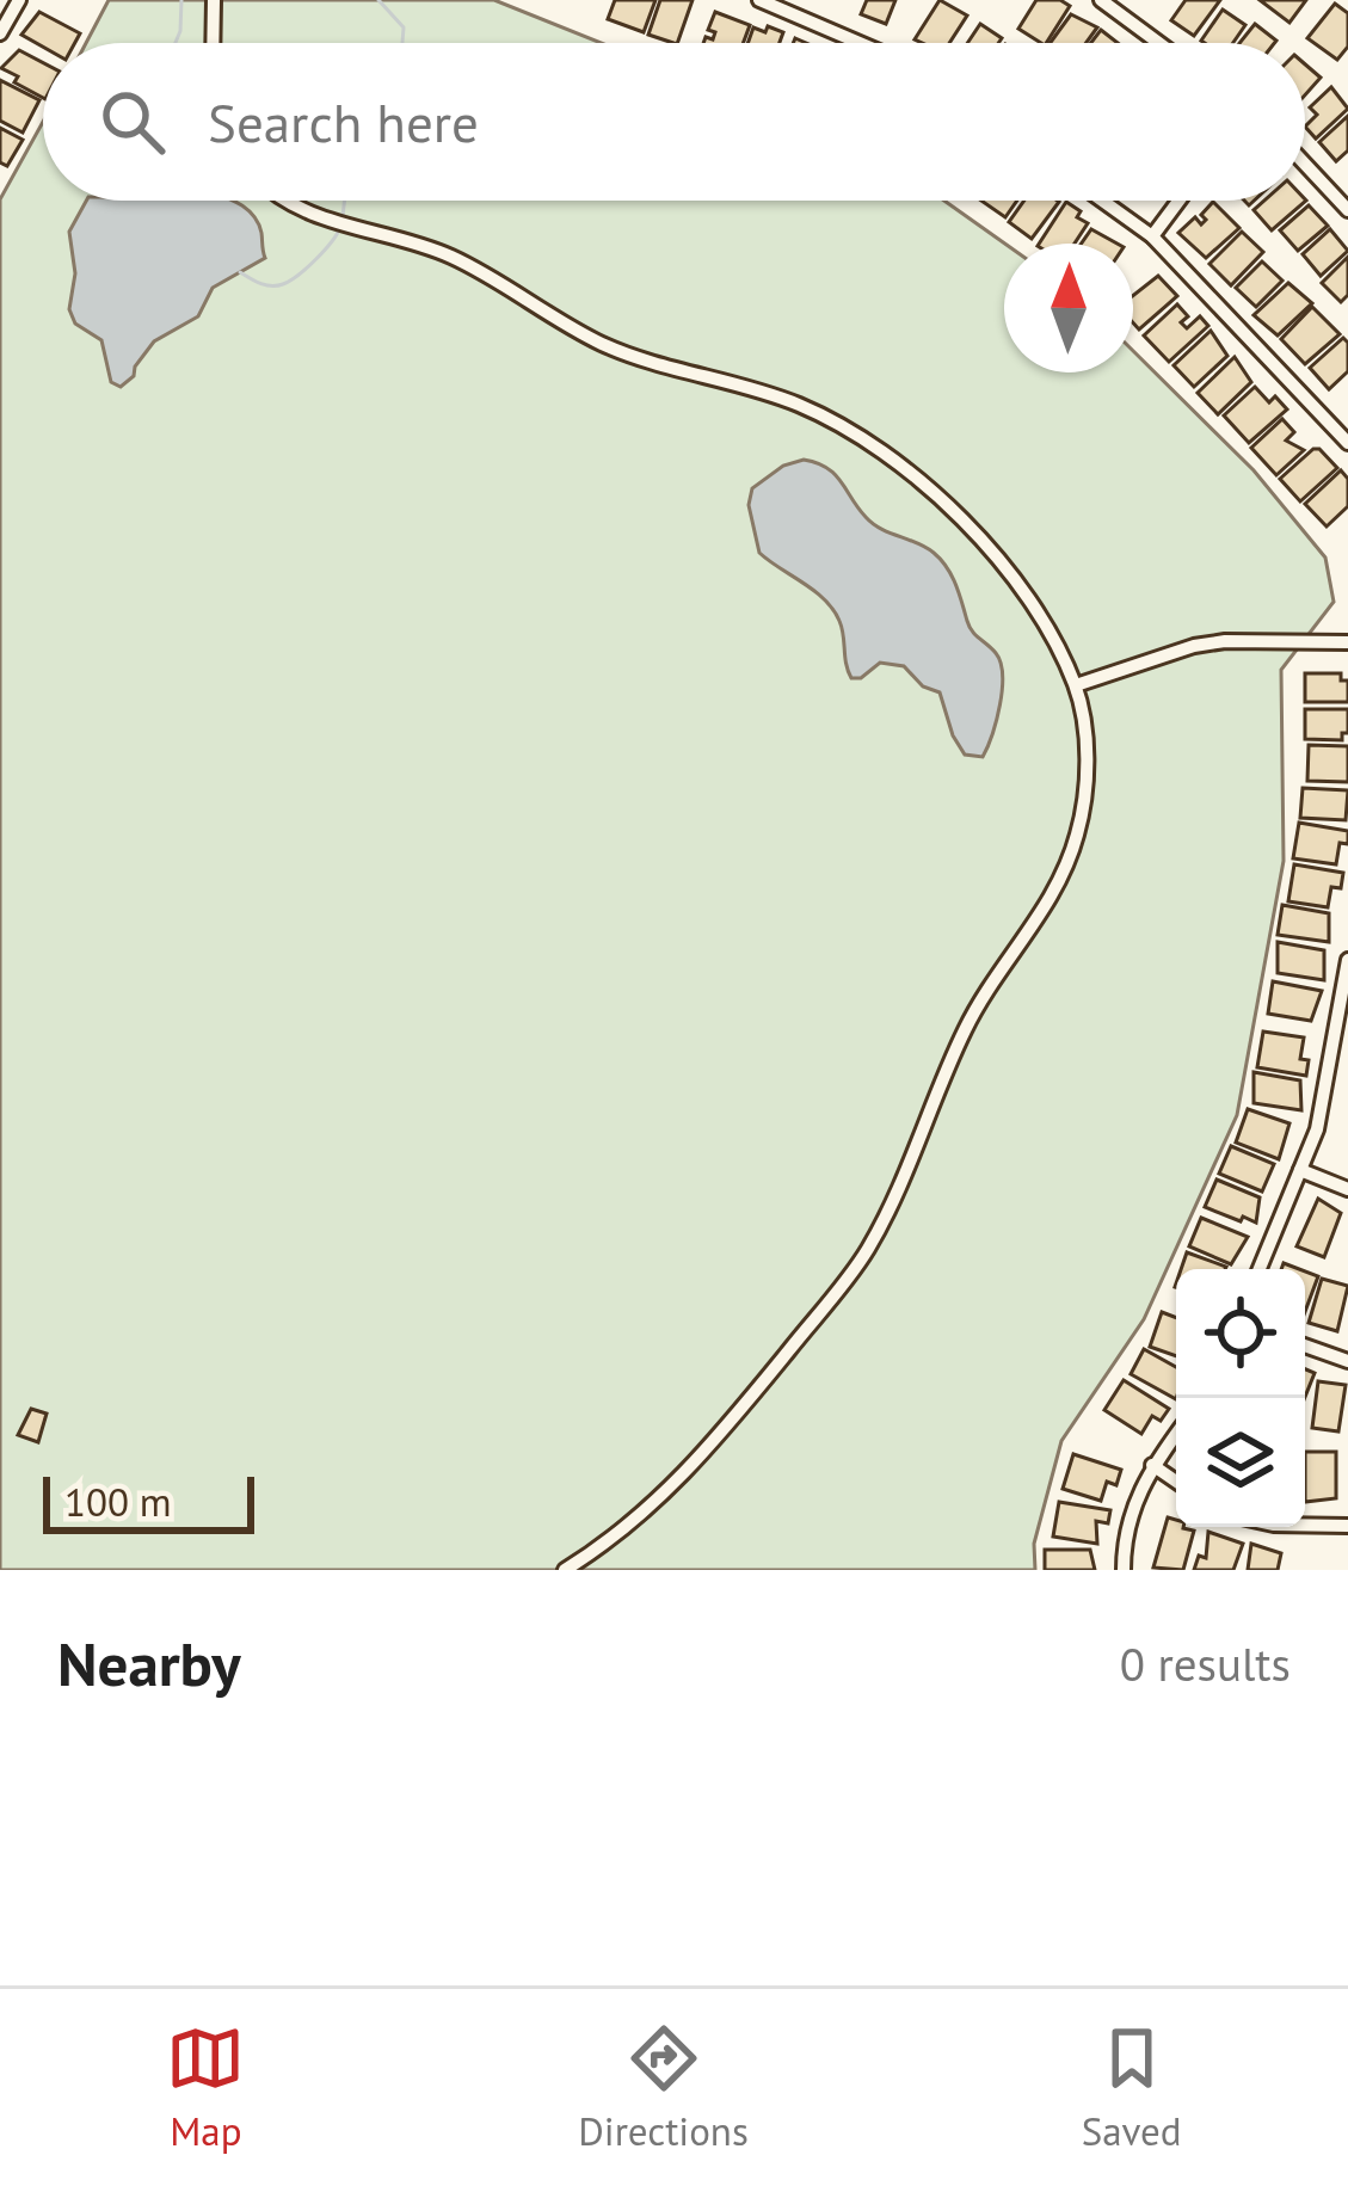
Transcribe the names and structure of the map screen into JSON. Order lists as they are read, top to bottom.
{
  "scale_bar": "100 m",
  "north": "top",
  "page": {
    "search": "Search here",
    "scale": "100 m",
    "heading": ["Nearby", "0 results"],
    "nav": ["Map", "Directions", "Saved"]
  }
}
